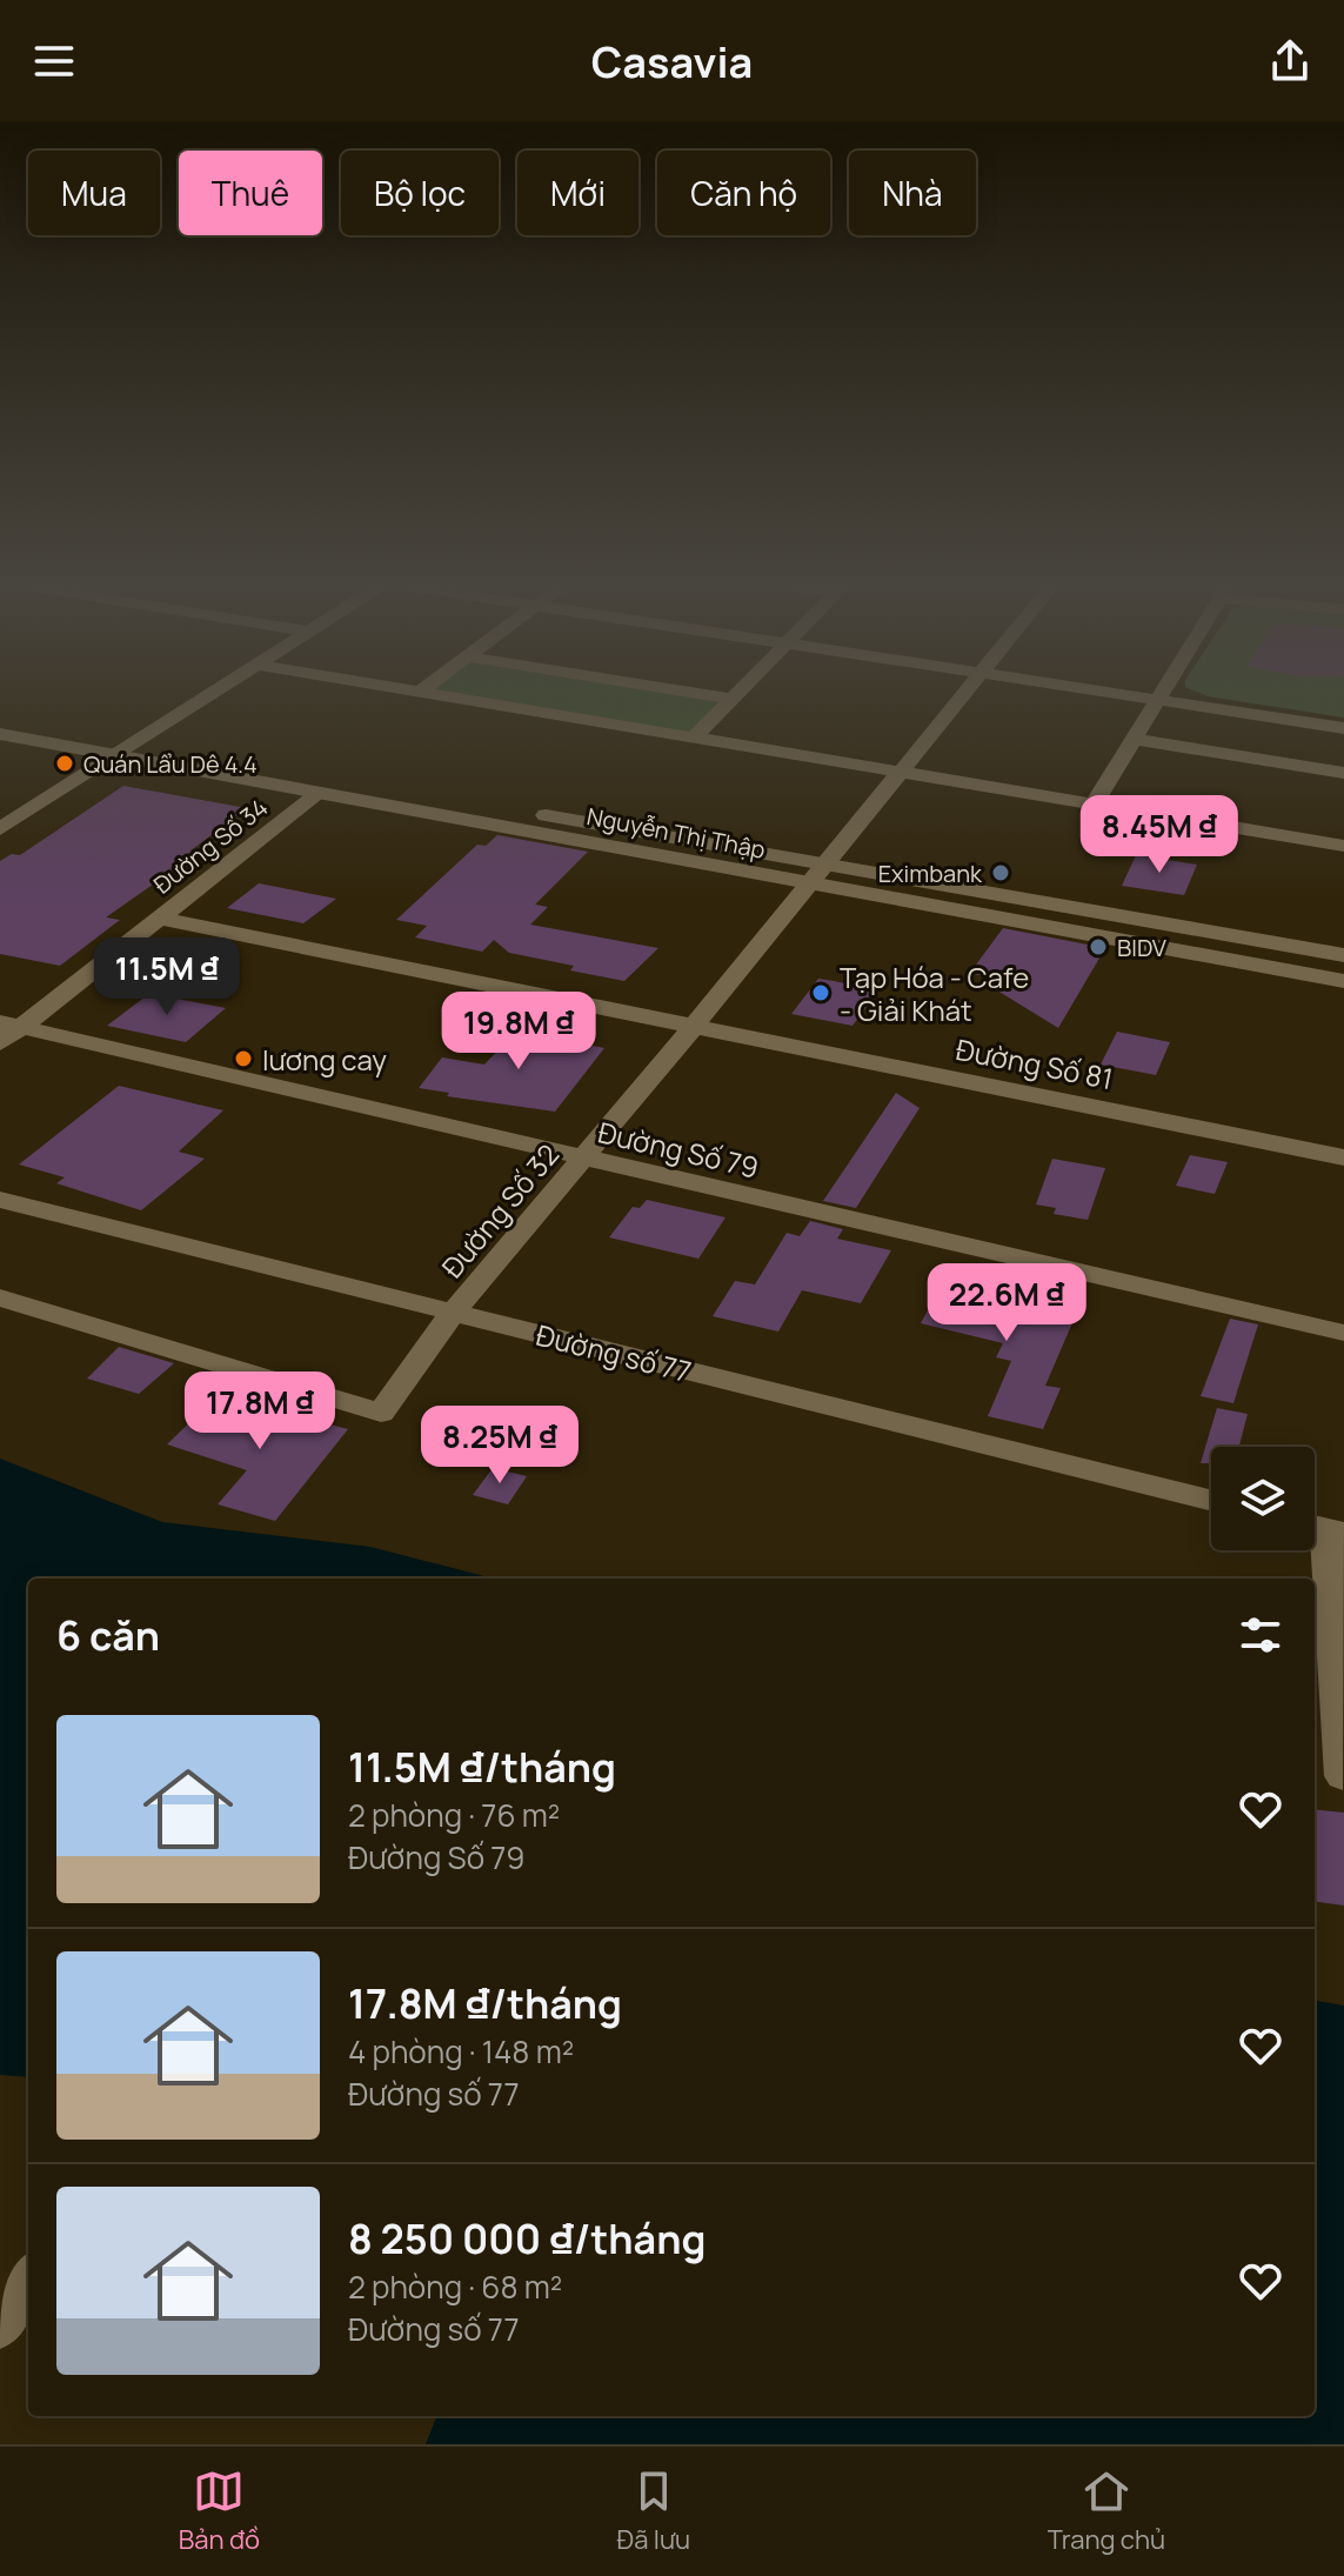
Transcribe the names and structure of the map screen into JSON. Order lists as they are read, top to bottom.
{
  "streets": {
    "street": [
      "Nguyễn Thị Thập",
      "Đường Số 34",
      "Đường Số 81",
      "Đường Số 79",
      "Đường Số 32",
      "Đường số 77"
    ]
  },
  "crossings": [
    ["Nguyễn Thị Thập", "Đường Số 34"],
    ["Nguyễn Thị Thập", "Đường Số 32"],
    ["Đường Số 34", "Đường Số 81"],
    ["Đường Số 34", "Đường Số 79"],
    ["Đường Số 81", "Đường Số 32"],
    ["Đường Số 79", "Đường Số 32"],
    ["Đường Số 32", "Đường số 77"]
  ],
  "places": [
    "Quán Lẩu Dê 4.4",
    "Eximbank",
    "BIDV",
    "Tạp Hóa - Cafe - Giải Khát",
    "lương cay"
  ],
  "page": {
    "header": "Casavia",
    "chip": [
      "Mua",
      "Thuê",
      "Bộ lọc",
      "Mới",
      "Căn hộ",
      "Nhà"
    ],
    "price": [
      "8.45M ₫",
      "11.5M ₫",
      "19.8M ₫",
      "22.6M ₫",
      "17.8M ₫",
      "8.25M ₫"
    ],
    "heading": "6 căn",
    "list": [
      {
        "name": "11.5M ₫/tháng",
        "note": "2 phòng · 76 m² · Đường Số 79"
      },
      {
        "name": "17.8M ₫/tháng",
        "note": "4 phòng · 148 m² · Đường số 77"
      },
      {
        "name": "8 250 000 ₫/tháng",
        "note": "2 phòng · 68 m² · Đường số 77"
      }
    ],
    "tabs": ["Bản đồ", "Đã lưu", "Trang chủ"]
  }
}
